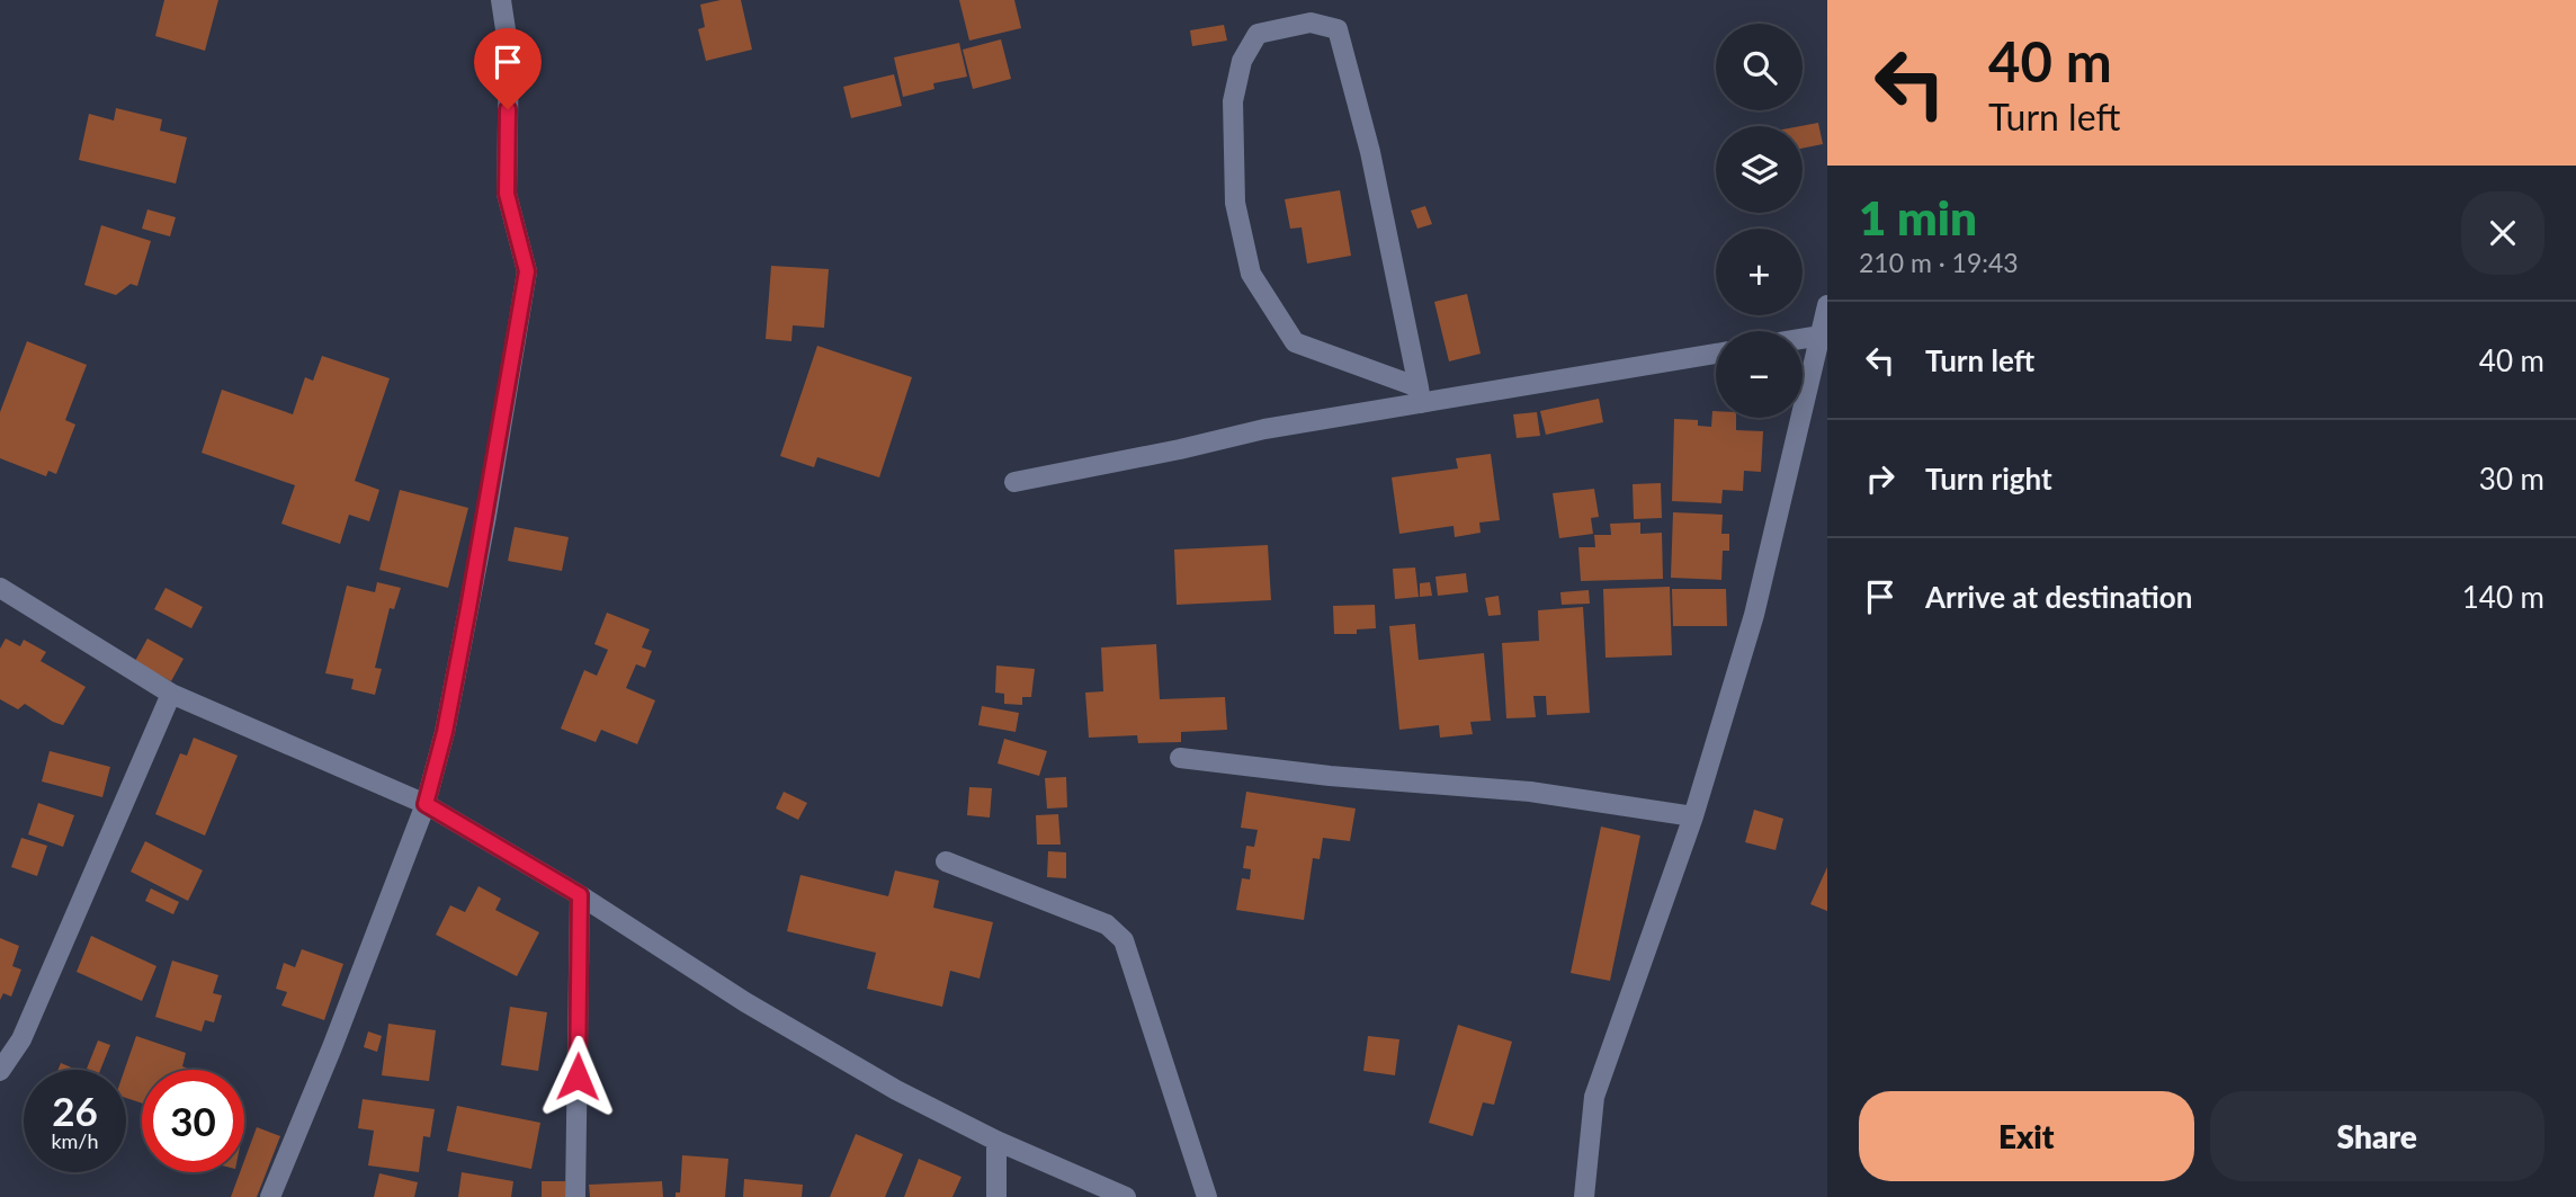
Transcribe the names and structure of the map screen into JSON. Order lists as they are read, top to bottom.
{
  "page": {
    "turn": ["40 m", "Turn left"],
    "map_buttons": ["+", "−"],
    "heading": ["1 min", "210 m · 19:43"],
    "list": [
      {
        "name": "Turn left",
        "value": "40 m"
      },
      {
        "name": "Turn right",
        "value": "30 m"
      },
      {
        "name": "Arrive at destination",
        "value": "140 m"
      }
    ],
    "speed": "26 km/h",
    "limit": "30",
    "buttons": ["Exit", "Share"]
  }
}
